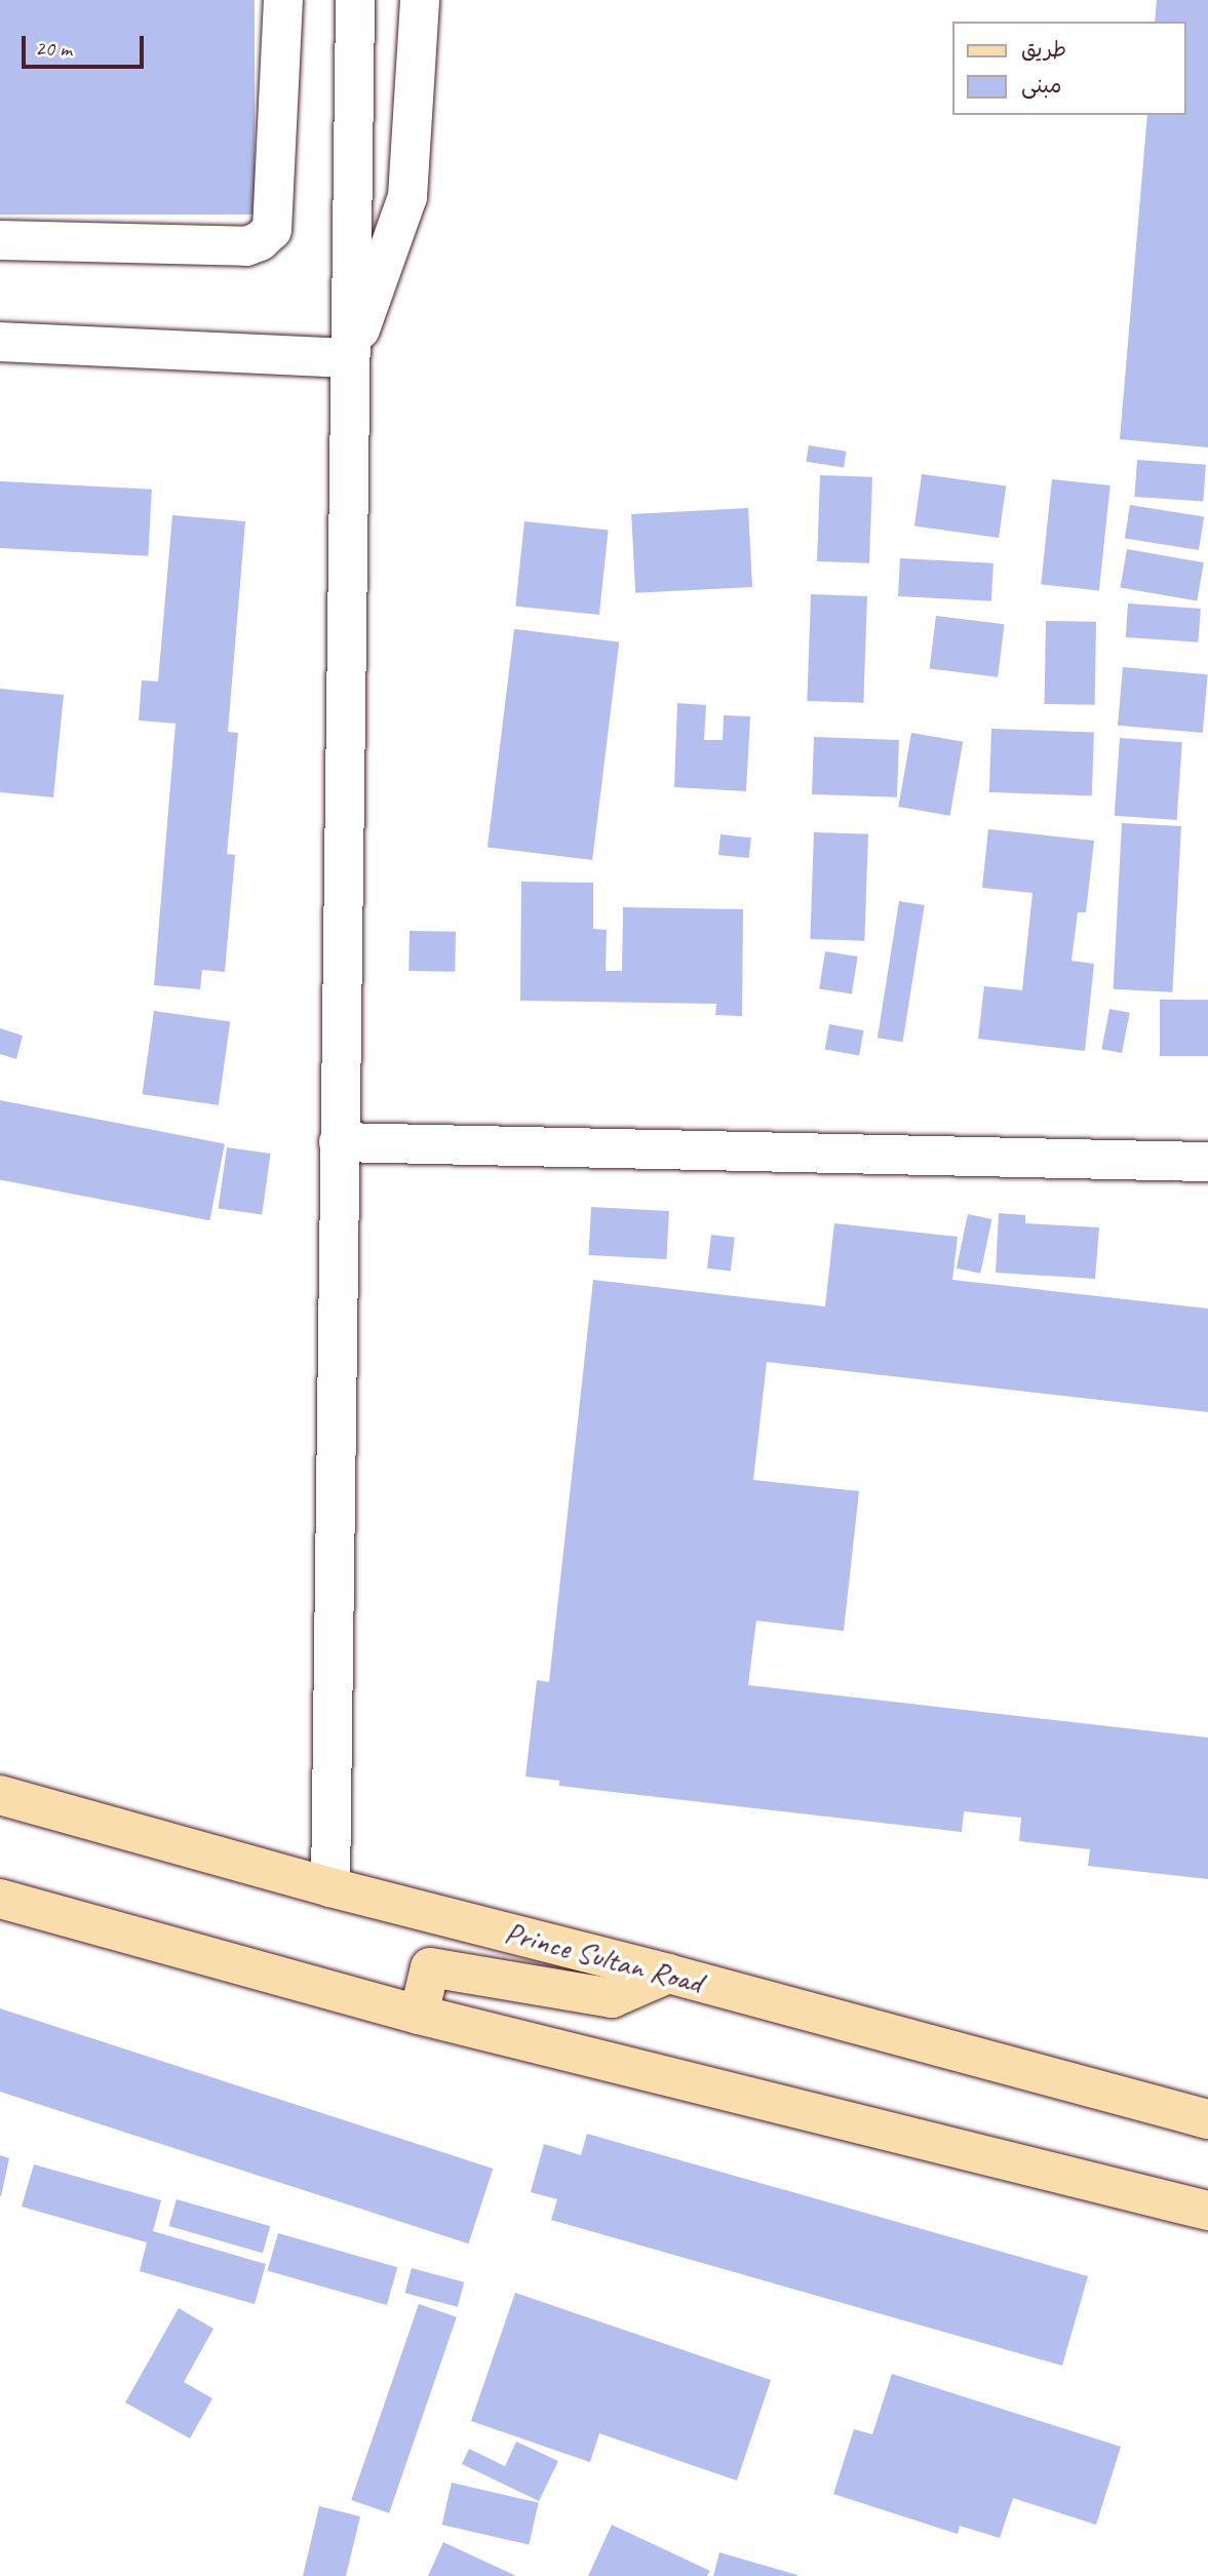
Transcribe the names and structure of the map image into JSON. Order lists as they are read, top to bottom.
{
  "streets": {
    "main road": ["Prince Sultan Road"]
  },
  "legend": ["طريق", "مبنى"],
  "scale_bar": "20 m"
}
